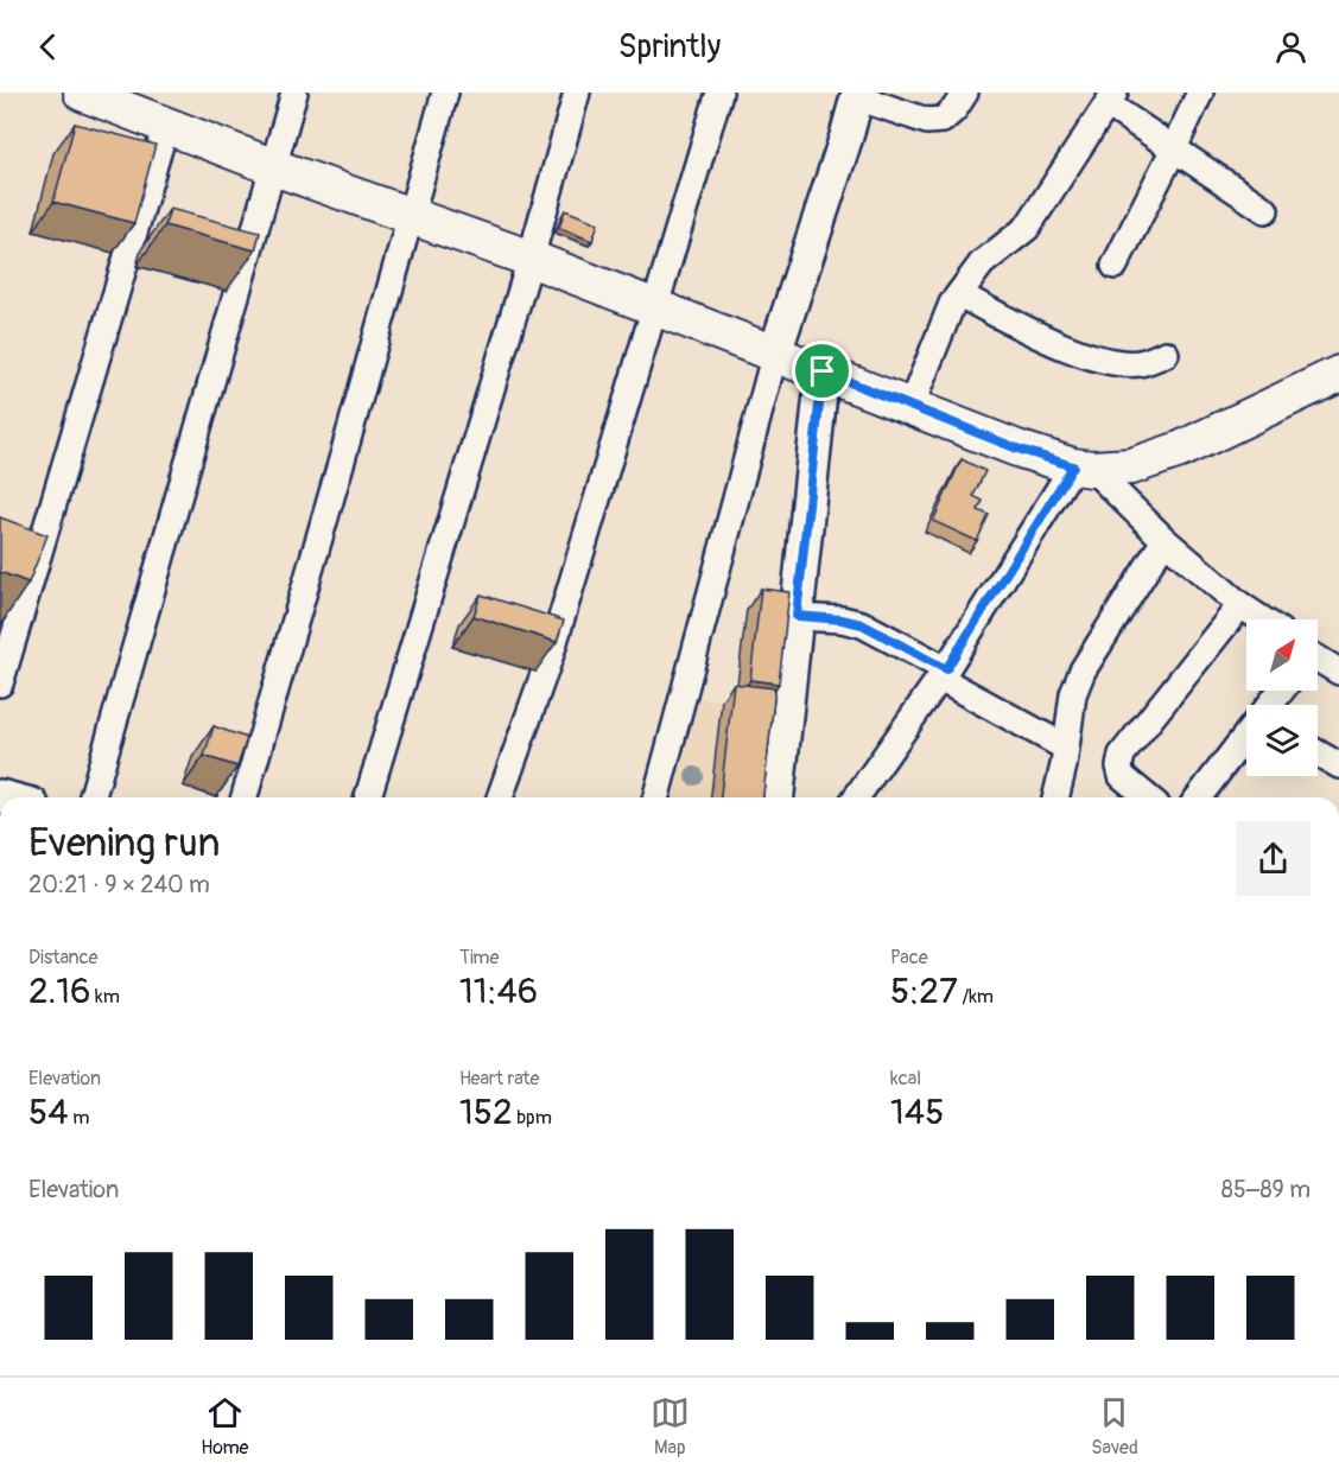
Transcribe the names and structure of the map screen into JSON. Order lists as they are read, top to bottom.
{
  "north": "top right",
  "page": {
    "header": "Sprintly",
    "heading": ["Evening run", "20:21 · 9 × 240 m"],
    "stats": [
      ["Distance", "2.16 km"],
      ["Time", "11:46"],
      ["Pace", "5:27 /km"],
      ["Elevation", "54 m"],
      ["Heart rate", "152 bpm"],
      ["kcal", "145"]
    ],
    "chart": ["Elevation", "85–89 m"],
    "tabs": ["Home", "Map", "Saved"]
  }
}
